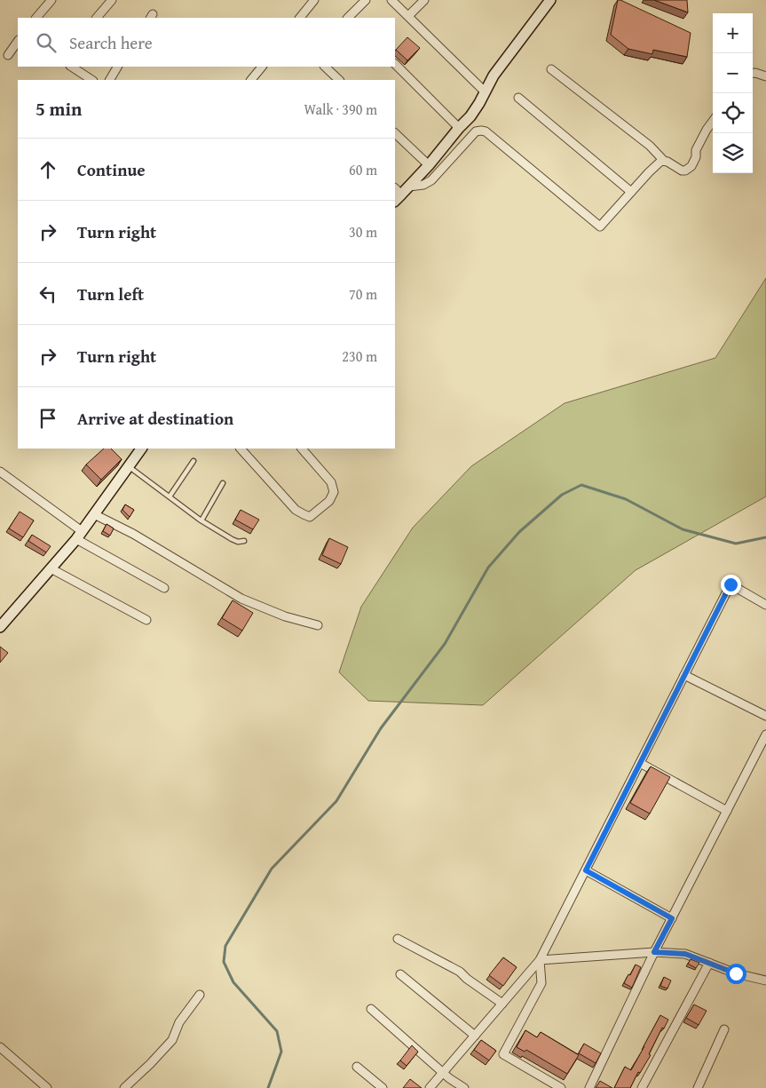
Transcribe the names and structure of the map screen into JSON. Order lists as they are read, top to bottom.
{
  "page": {
    "map_buttons": ["+", "−"],
    "search": "Search here",
    "heading": ["5 min", "Walk · 390 m"],
    "list": [
      ["Continue", "60 m"],
      ["Turn right", "30 m"],
      ["Turn left", "70 m"],
      ["Turn right", "230 m"],
      "Arrive at destination"
    ]
  }
}
